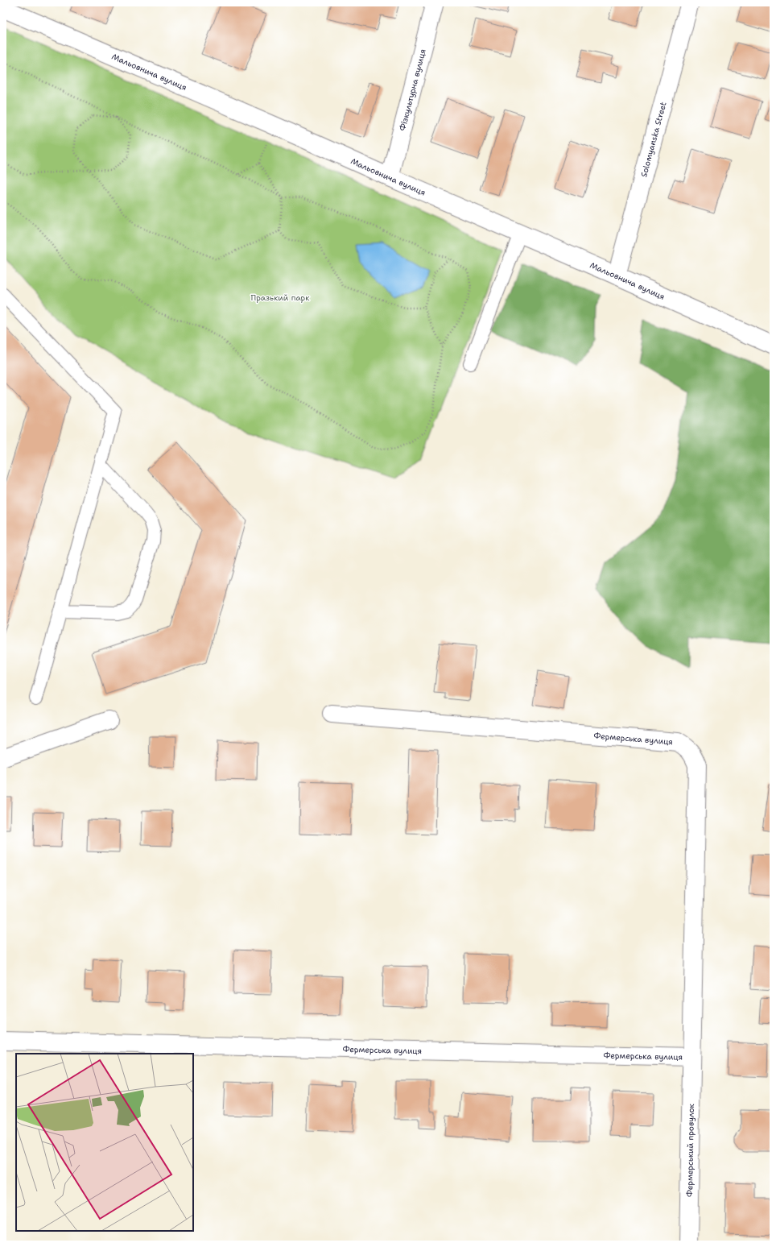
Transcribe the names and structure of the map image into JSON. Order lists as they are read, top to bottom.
{
  "streets": {
    "street": [
      "Мальовнича вулиця",
      "Фізкультурна вулиця",
      "Solomyanska Street",
      "Фермерська вулиця",
      "Фермерський провулок"
    ]
  },
  "crossings": [
    ["Мальовнича вулиця", "Фізкультурна вулиця"],
    ["Мальовнича вулиця", "Solomyanska Street"],
    ["Фермерська вулиця", "Фермерський провулок"]
  ],
  "parks": ["Празький парк"]
}
